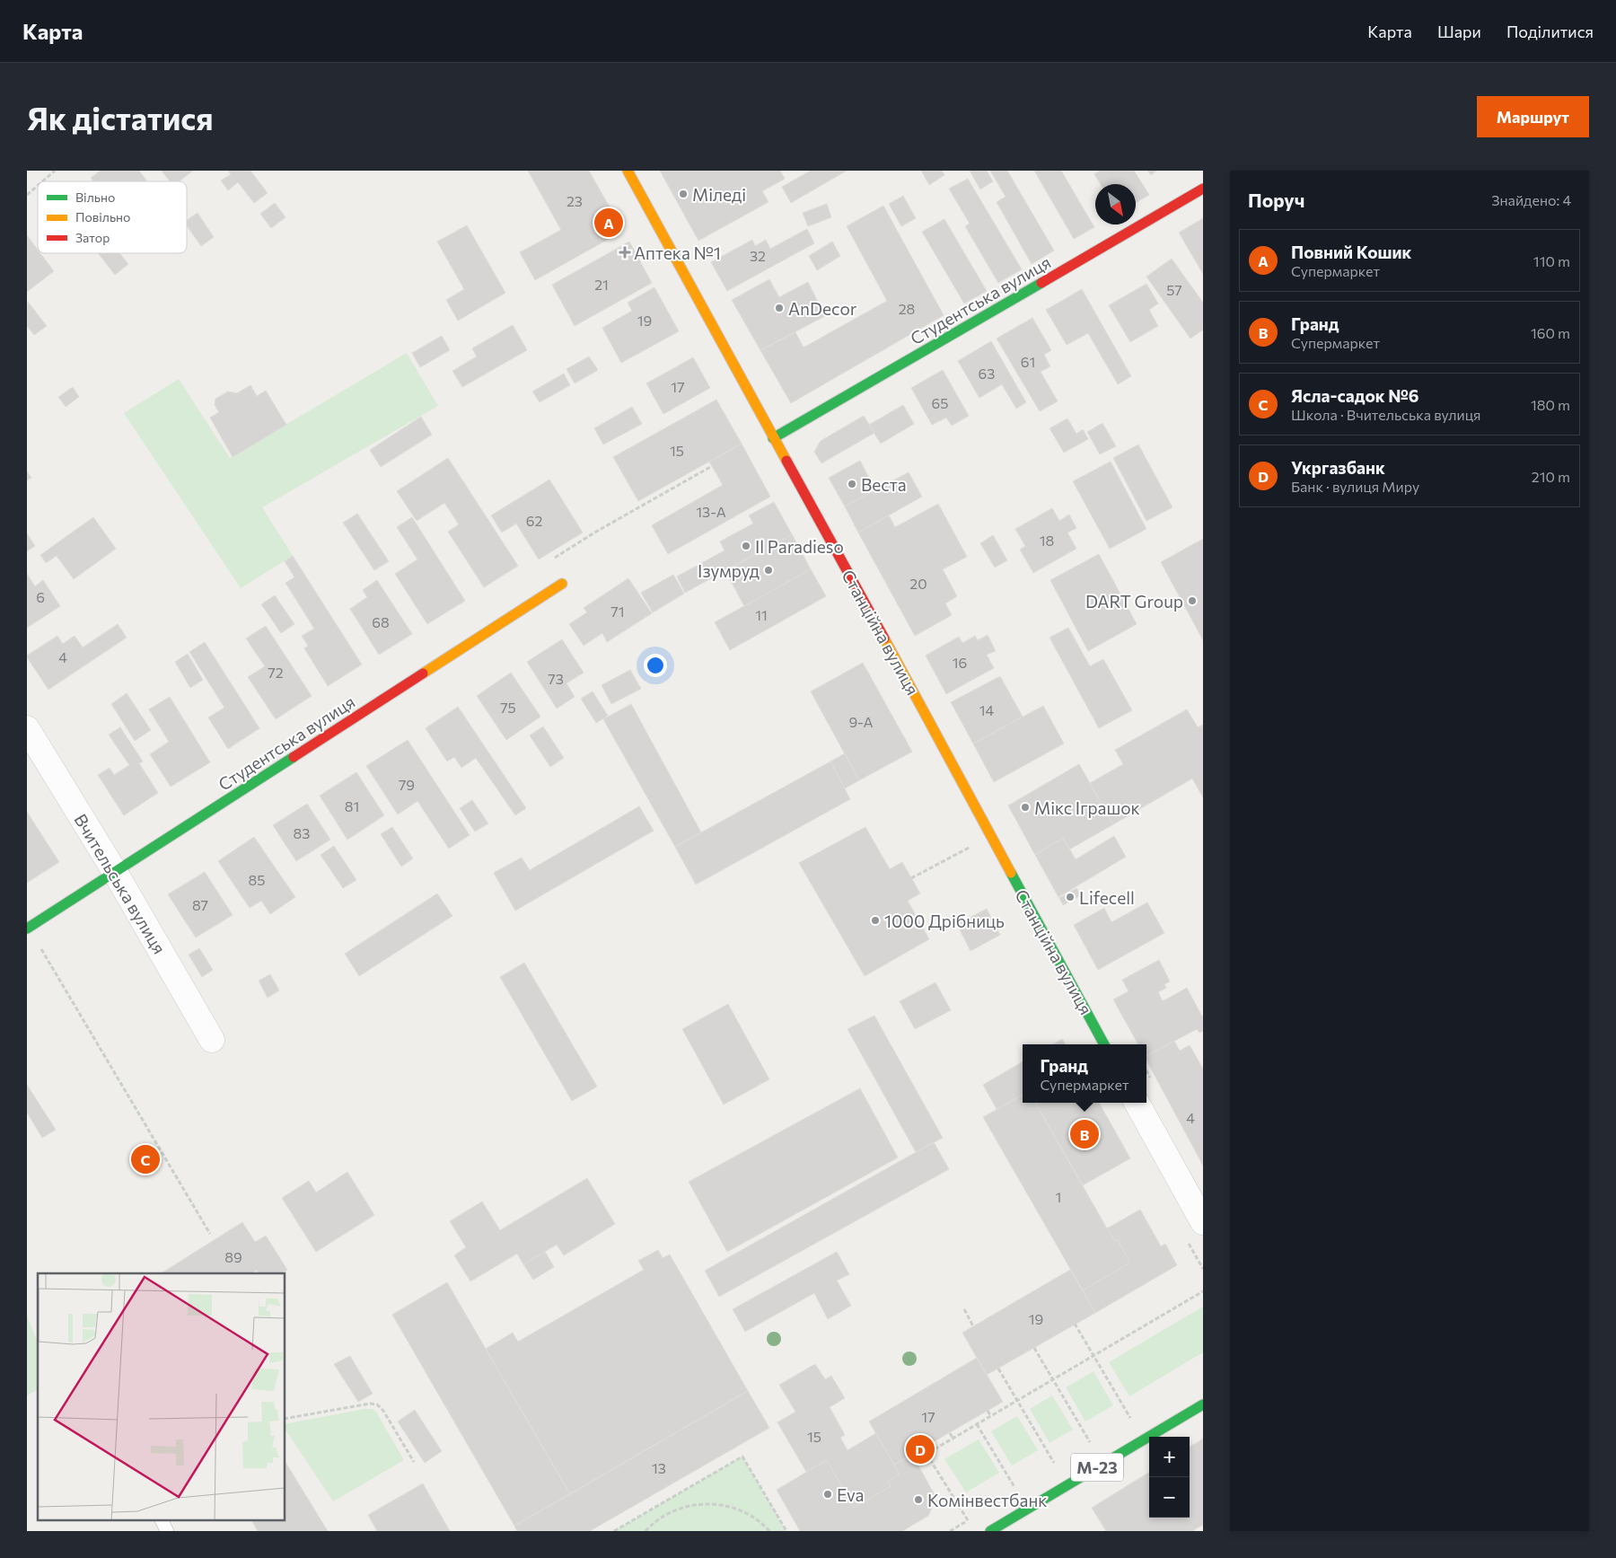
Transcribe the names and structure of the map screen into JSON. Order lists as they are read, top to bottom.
{
  "streets": {
    "main road": ["Студентська вулиця", "Станційна вулиця", "М-23"],
    "street": ["Вчительська вулиця"]
  },
  "crossings": [
    ["Студентська вулиця", "Станційна вулиця"],
    ["Студентська вулиця", "Вчительська вулиця"]
  ],
  "places": {
    "other": [
      "Міледі",
      "AnDecor",
      "Веста",
      "Il Paradieso",
      "Ізумруд",
      "DART Group",
      "Мікс Іграшок",
      "Lifecell",
      "1000 Дрібниць",
      "Eva",
      "Комінвестбанк"
    ],
    "health": ["Аптека №1"]
  },
  "house_numbers": [
    "23",
    "32",
    "21",
    "57",
    "28",
    "19",
    "61",
    "63",
    "17",
    "65",
    "15",
    "13-А",
    "62",
    "18",
    "20",
    "6",
    "71",
    "11",
    "68",
    "4",
    "16",
    "72",
    "73",
    "75",
    "14",
    "9-А",
    "79",
    "81",
    "83",
    "85",
    "87",
    "4",
    "1",
    "89",
    "19",
    "17",
    "15",
    "13"
  ],
  "legend": ["Вільно", "Повільно", "Затор"],
  "north": "bottom right",
  "page": {
    "header": "Карта",
    "nav": ["Карта", "Шари", "Поділитися"],
    "buttons": "Маршрут",
    "title": "Як дістатися",
    "heading": ["Поруч", "Знайдено: 4"],
    "pins": [
      "A",
      "B",
      "C",
      "D"
    ],
    "list": [
      {
        "mark": "A",
        "name": "Повний Кошик",
        "note": "Супермаркет",
        "value": "110 m"
      },
      {
        "mark": "B",
        "name": "Гранд",
        "note": "Супермаркет",
        "value": "160 m"
      },
      {
        "mark": "C",
        "name": "Ясла-садок №6",
        "note": "Школа · Вчительська вулиця",
        "value": "180 m"
      },
      {
        "mark": "D",
        "name": "Укргазбанк",
        "note": "Банк · вулиця Миру",
        "value": "210 m"
      }
    ],
    "popup": ["Гранд", "Супермаркет"],
    "map_buttons": ["+", "−"]
  }
}
